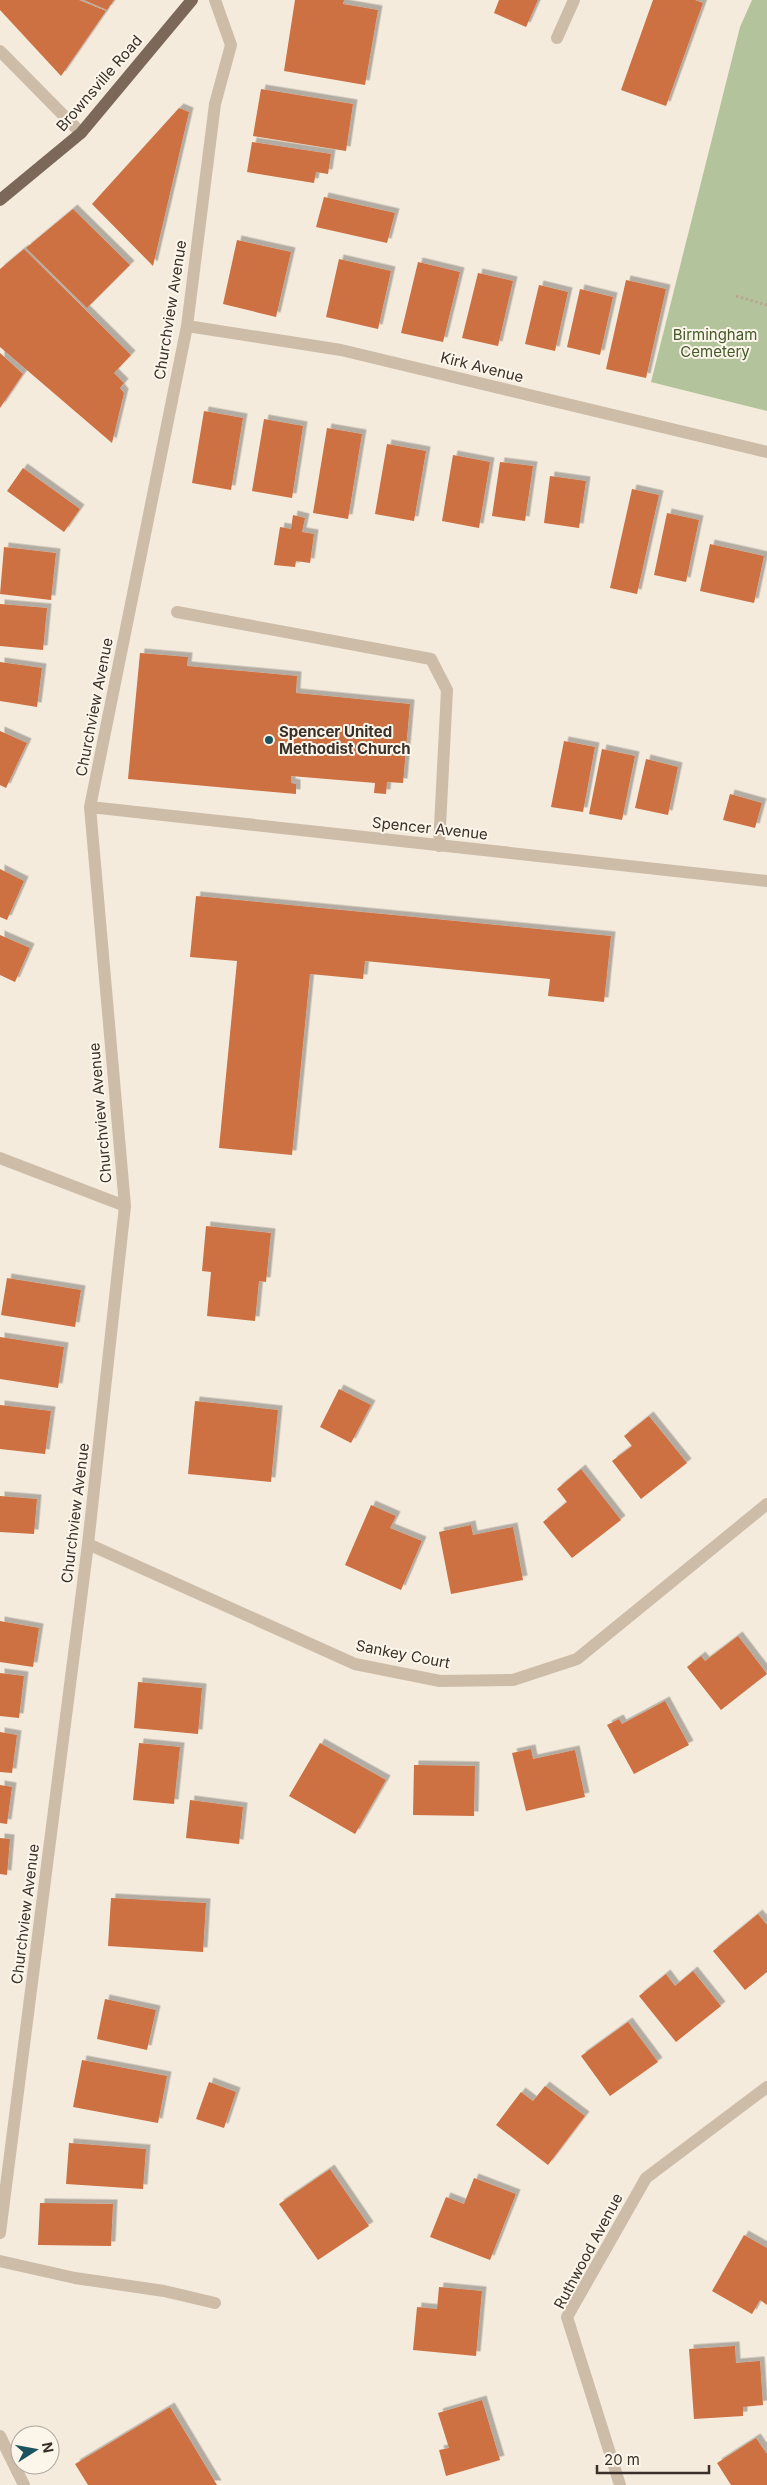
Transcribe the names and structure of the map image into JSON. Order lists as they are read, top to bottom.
{
  "streets": {
    "main road": ["Brownsville Road"],
    "street": [
      "Churchview Avenue",
      "Kirk Avenue",
      "Spencer Avenue",
      "Sankey Court",
      "Ruthwood Avenue"
    ]
  },
  "crossings": [
    ["Churchview Avenue", "Kirk Avenue"],
    ["Churchview Avenue", "Spencer Avenue"],
    ["Churchview Avenue", "Sankey Court"]
  ],
  "parks": ["Birmingham Cemetery"],
  "places": ["Spencer United Methodist Church"],
  "scale_bar": "20 m",
  "north": "right"
}
